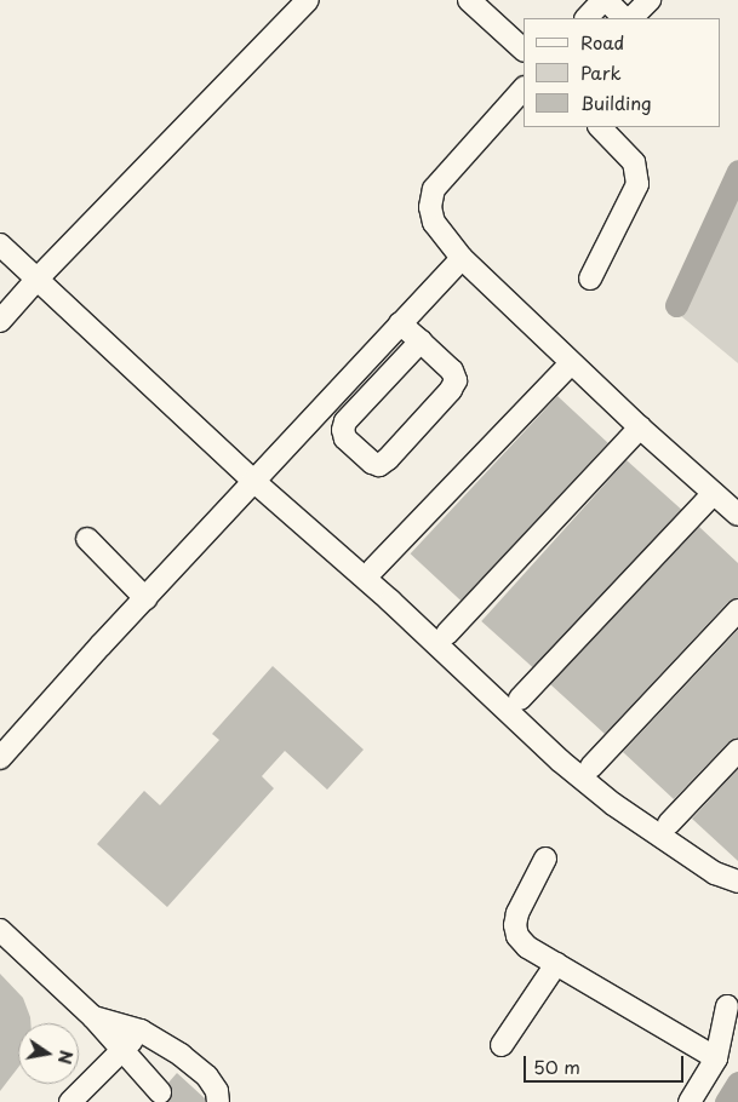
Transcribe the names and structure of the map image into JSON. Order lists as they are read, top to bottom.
{
  "legend": ["Road", "Park", "Building"],
  "scale_bar": "50 m",
  "north": "right"
}
